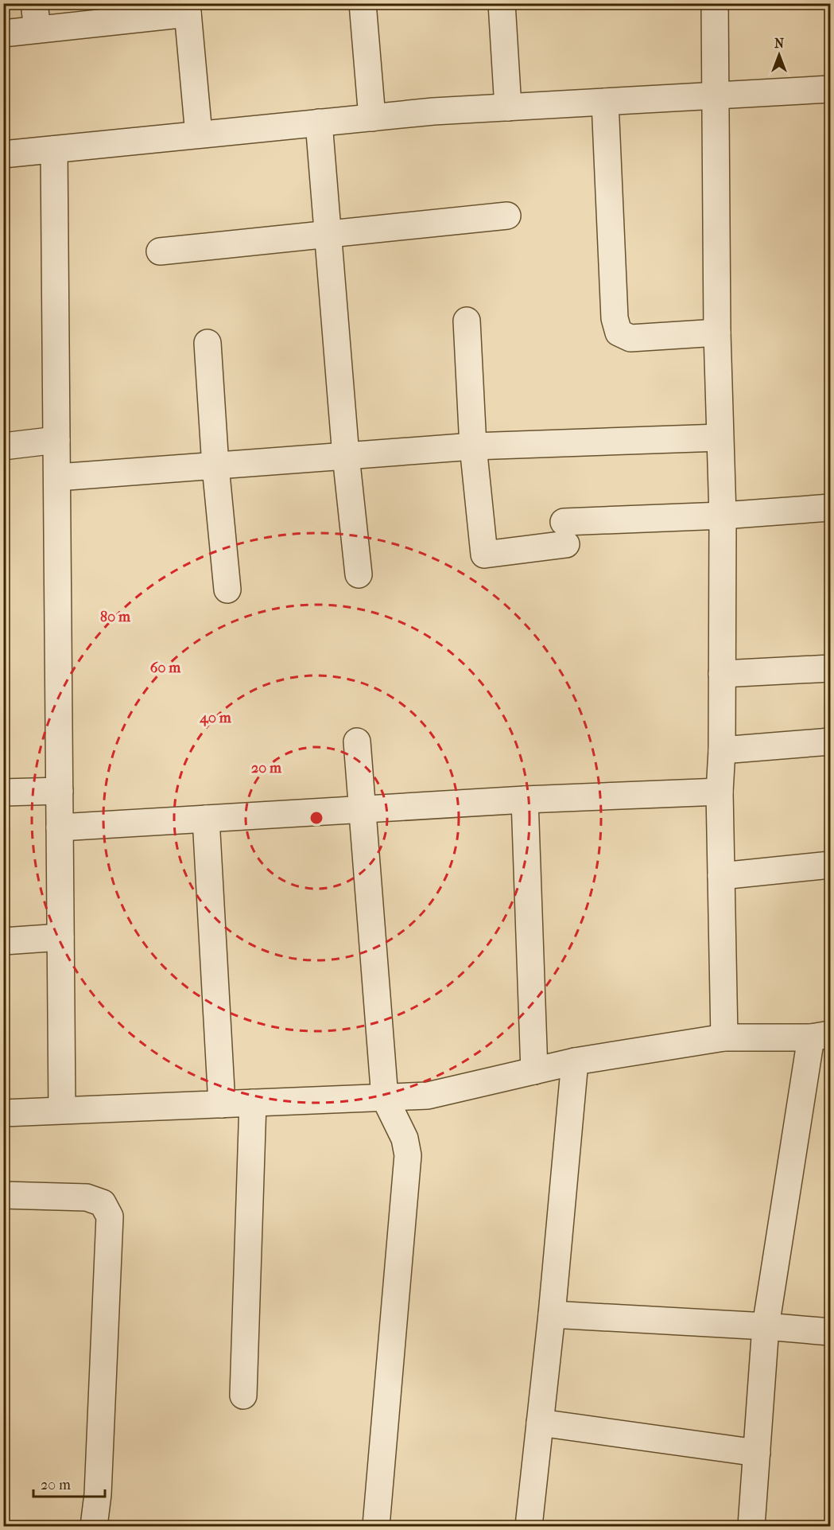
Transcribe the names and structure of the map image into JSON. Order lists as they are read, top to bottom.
{
  "scale_bar": "20 m",
  "north": "top",
  "rings": [
    "80 m",
    "60 m",
    "40 m",
    "20 m"
  ]
}
